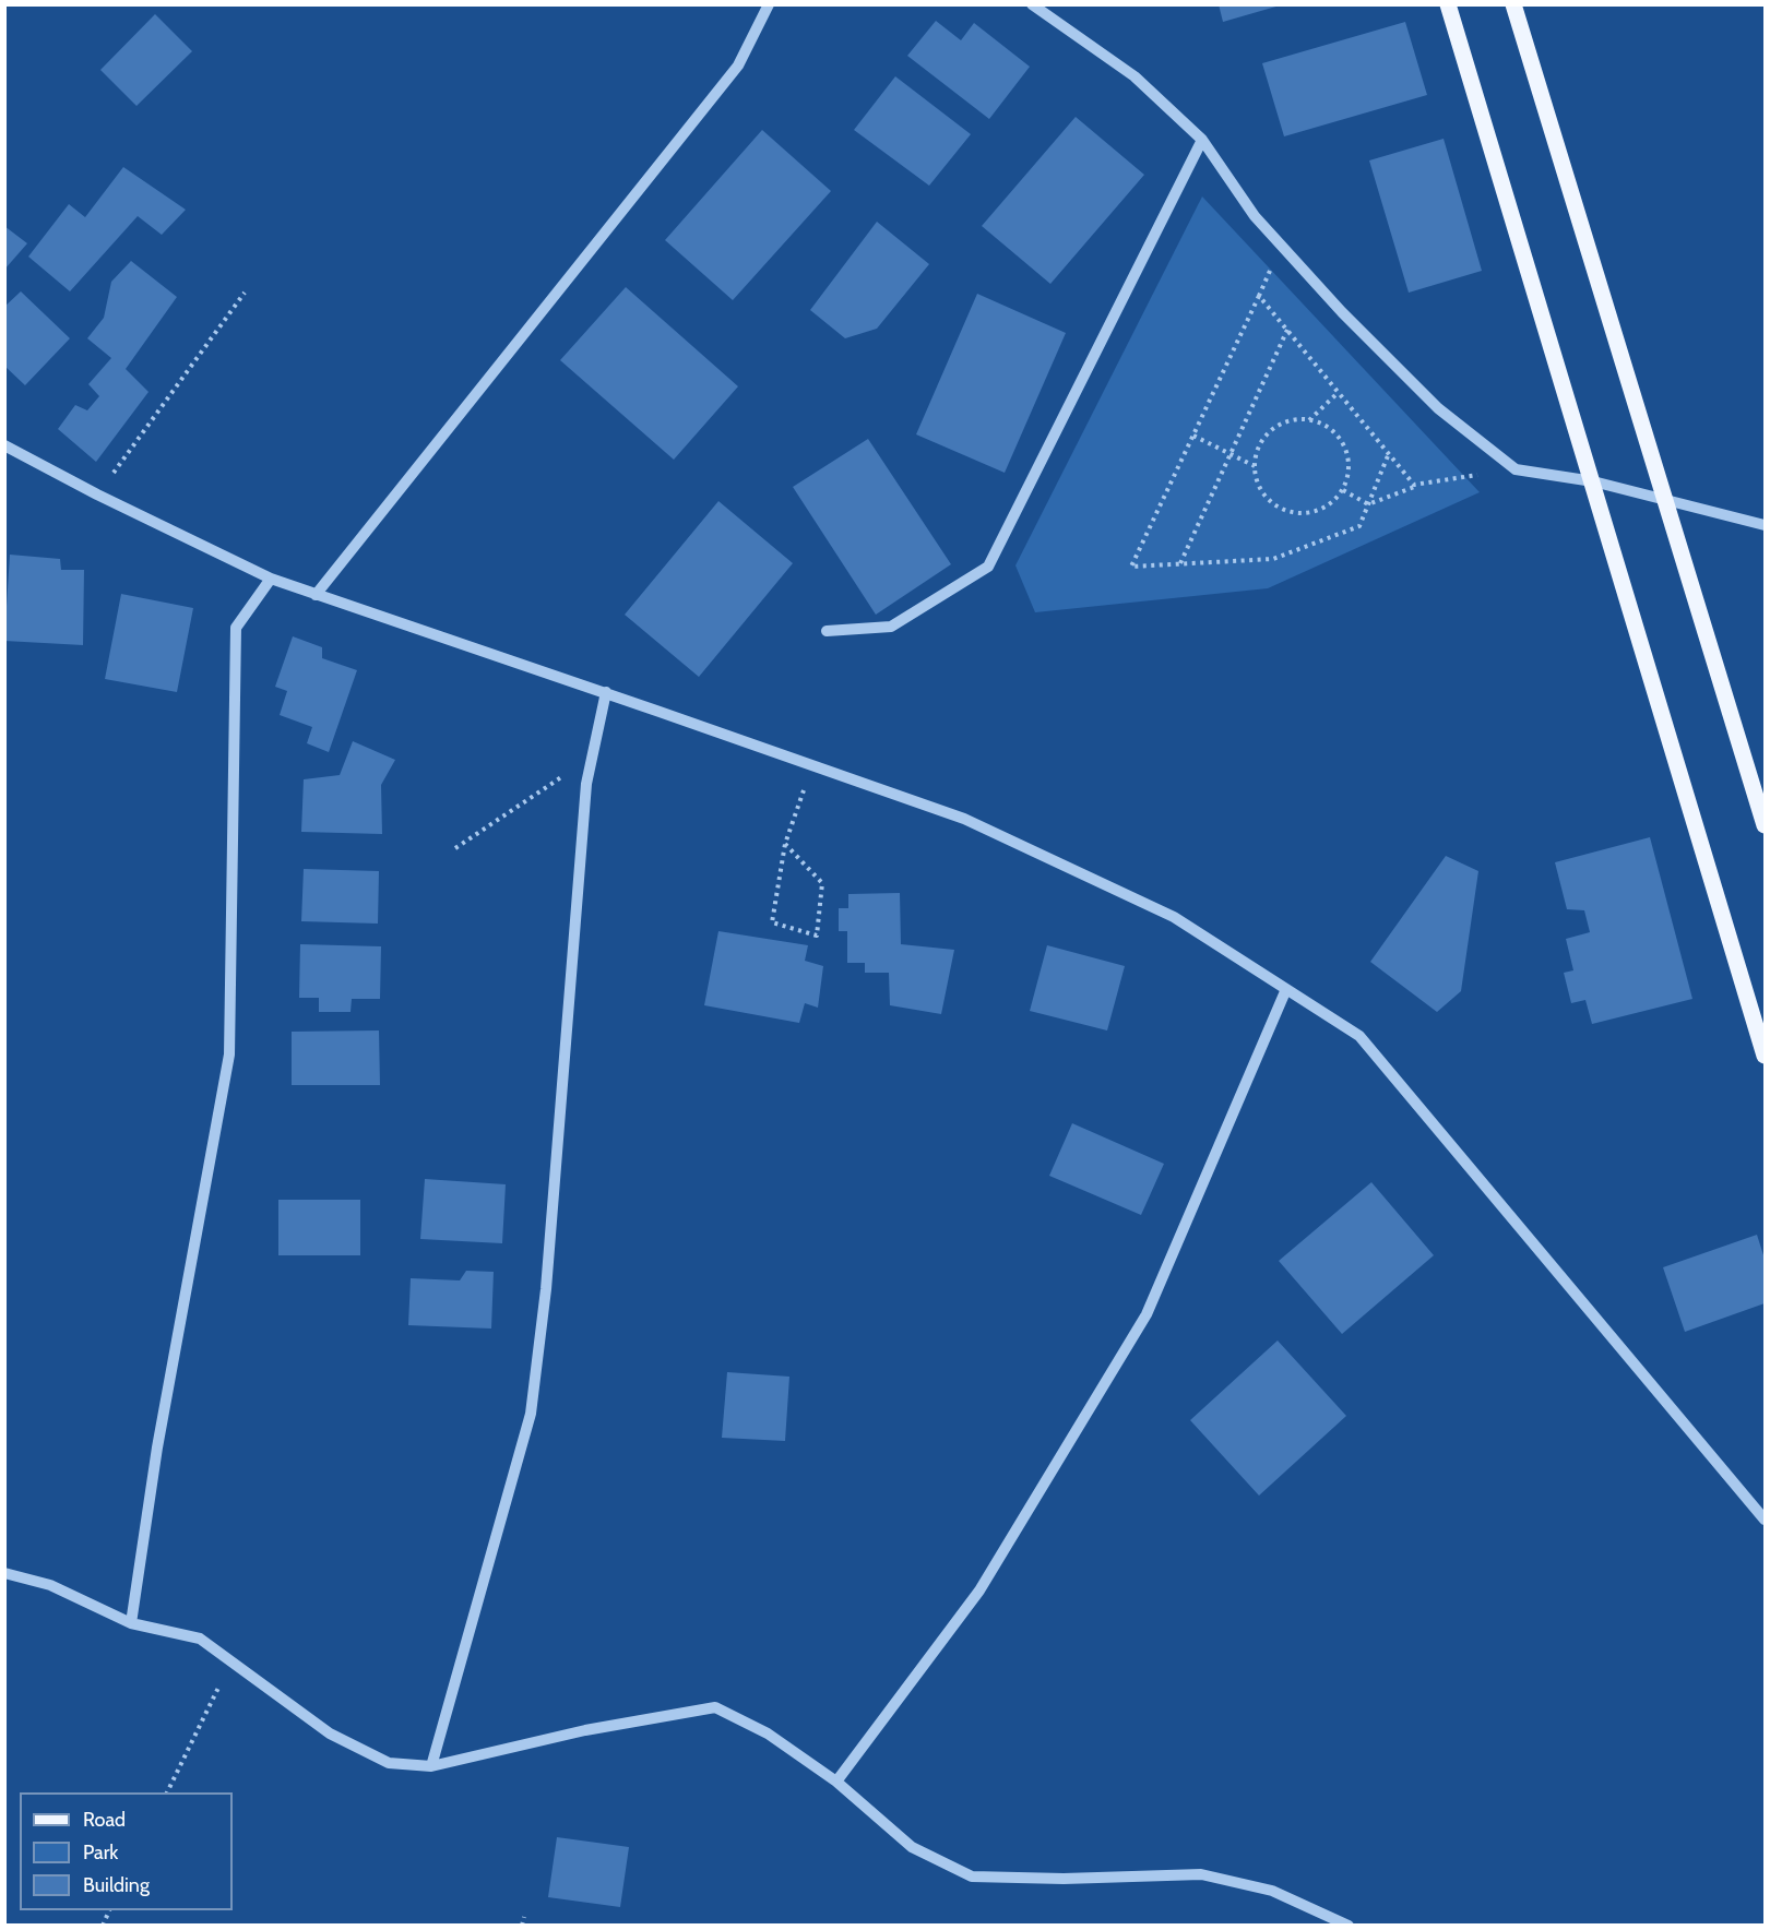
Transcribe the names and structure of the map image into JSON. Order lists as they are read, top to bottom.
{
  "legend": ["Road", "Park", "Building"]
}
